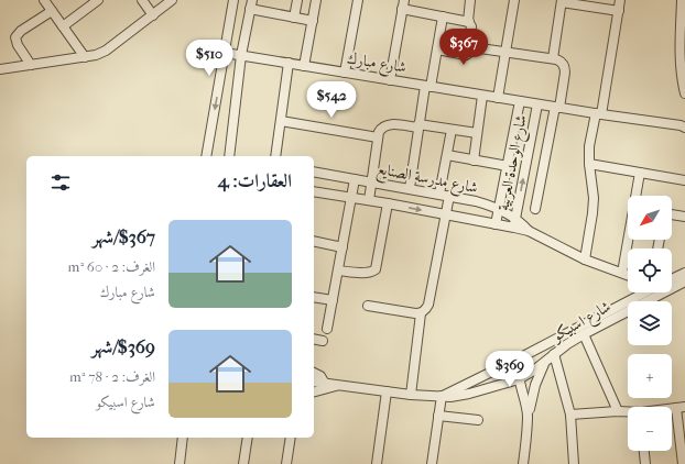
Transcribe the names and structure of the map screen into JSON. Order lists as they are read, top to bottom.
{
  "streets": {
    "street": [
      "شارع مبارك",
      "شارع الوحدة العربية",
      "شارع مدرسة الصنايع",
      "شارع اسبيكو"
    ]
  },
  "crossings": [
    ["شارع مبارك", "شارع الوحدة العربية"],
    ["شارع الوحدة العربية", "شارع مدرسة الصنايع"]
  ],
  "north": "bottom left",
  "page": {
    "price": [
      "$367",
      "$510",
      "$542",
      "$369"
    ],
    "heading": "العقارات: 4",
    "map_buttons": ["+", "−"],
    "list": [
      {
        "name": "$367/شهر",
        "note": "الغرف: 2 · 60 m² · شارع مبارك"
      },
      {
        "name": "$369/شهر",
        "note": "الغرف: 2 · 78 m² · شارع اسبيكو"
      }
    ]
  }
}
